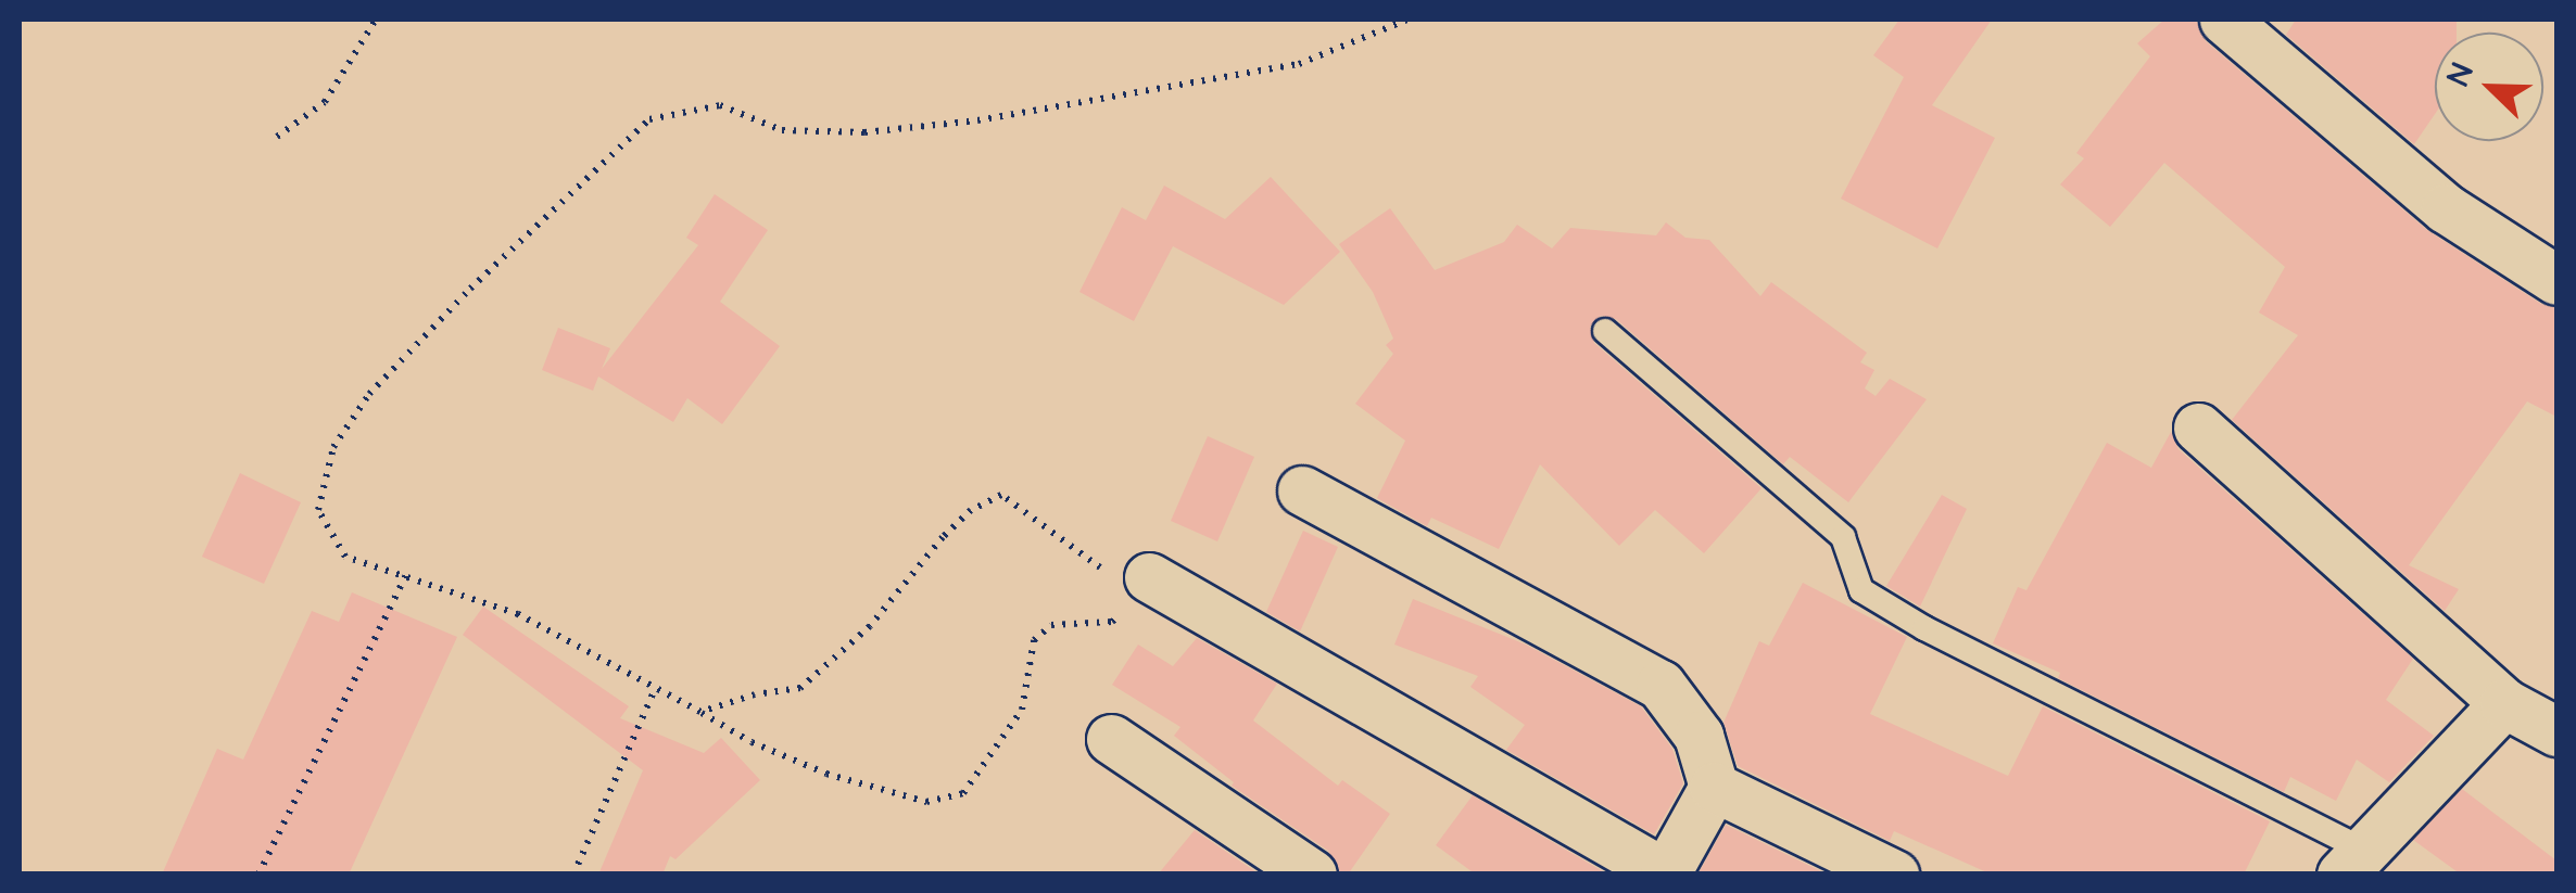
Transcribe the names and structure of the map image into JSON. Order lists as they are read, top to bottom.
{
  "north": "top left"
}
